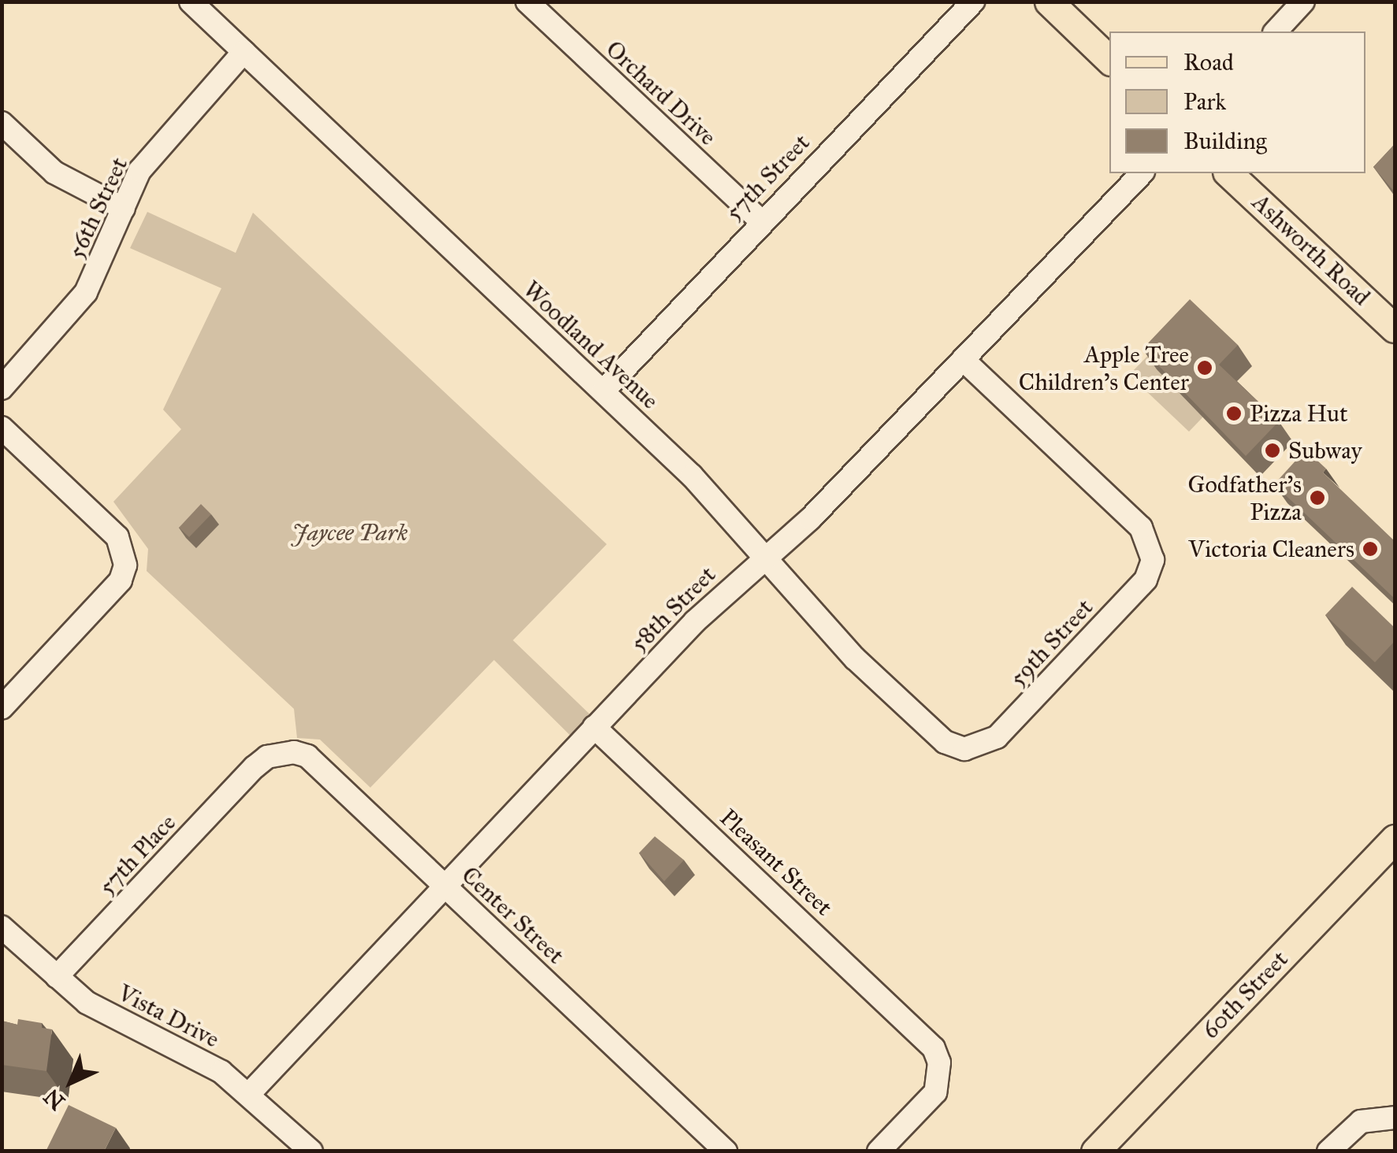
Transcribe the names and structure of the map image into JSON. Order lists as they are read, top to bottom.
{
  "streets": {
    "main road": ["Ashworth Road", "60th Street"],
    "street": [
      "Orchard Drive",
      "57th Street",
      "56th Street",
      "Woodland Avenue",
      "58th Street",
      "59th Street",
      "57th Place",
      "Pleasant Street",
      "Center Street",
      "Vista Drive"
    ]
  },
  "crossings": [
    ["Orchard Drive", "57th Street"],
    ["57th Street", "Woodland Avenue"],
    ["56th Street", "Woodland Avenue"],
    ["Woodland Avenue", "58th Street"],
    ["Woodland Avenue", "59th Street"],
    ["58th Street", "59th Street"],
    ["58th Street", "Pleasant Street"],
    ["58th Street", "Center Street"],
    ["58th Street", "Vista Drive"],
    ["57th Place", "Center Street"],
    ["57th Place", "Vista Drive"]
  ],
  "parks": ["Jaycee Park"],
  "places": [
    "Apple Tree Children's Center",
    "Pizza Hut",
    "Subway",
    "Godfather's Pizza",
    "Victoria Cleaners"
  ],
  "legend": ["Road", "Park", "Building"],
  "north": "bottom left"
}
